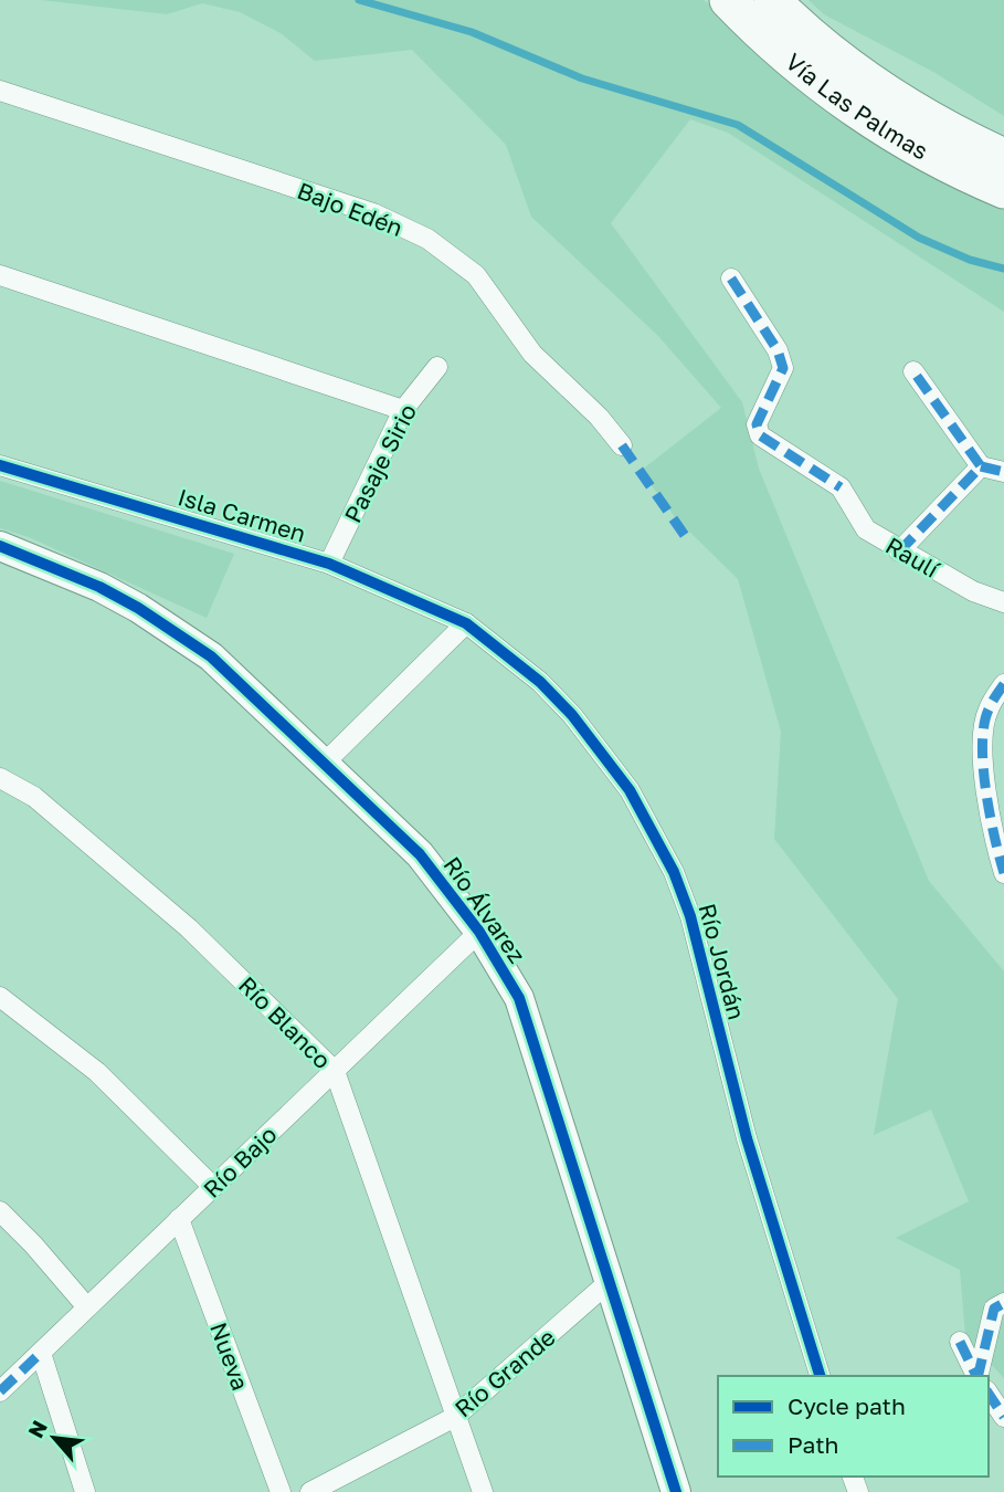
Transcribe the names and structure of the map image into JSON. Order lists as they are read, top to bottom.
{
  "streets": {
    "highway": ["Vía Las Palmas"],
    "street": [
      "Bajo Edén",
      "Pasaje Sirio",
      "Isla Carmen",
      "Raulí",
      "Río Álvarez",
      "Río Jordán",
      "Río Blanco",
      "Río Bajo",
      "Nueva",
      "Río Grande"
    ]
  },
  "crossings": [
    ["Pasaje Sirio", "Isla Carmen"],
    ["Isla Carmen", "Río Jordán"],
    ["Río Álvarez", "Río Bajo"],
    ["Río Álvarez", "Río Grande"],
    ["Río Blanco", "Río Bajo"],
    ["Río Blanco", "Río Grande"],
    ["Río Bajo", "Nueva"]
  ],
  "legend": ["Cycle path", "Path"],
  "north": "top left"
}
